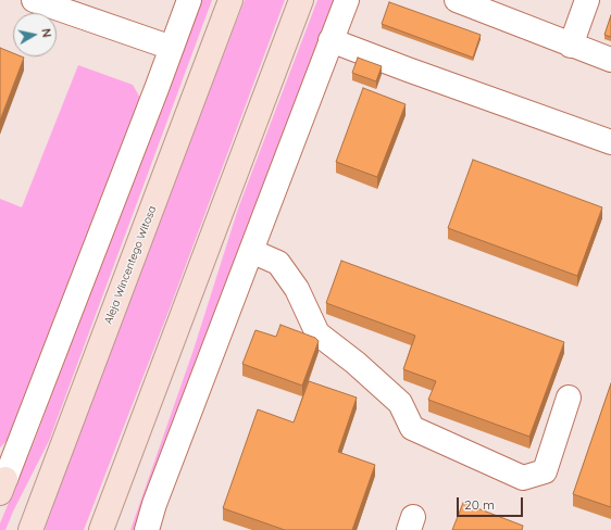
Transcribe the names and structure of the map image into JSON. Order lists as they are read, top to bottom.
{
  "streets": {
    "main road": ["Aleja Wincentego Witosa"]
  },
  "scale_bar": "20 m",
  "north": "right"
}
